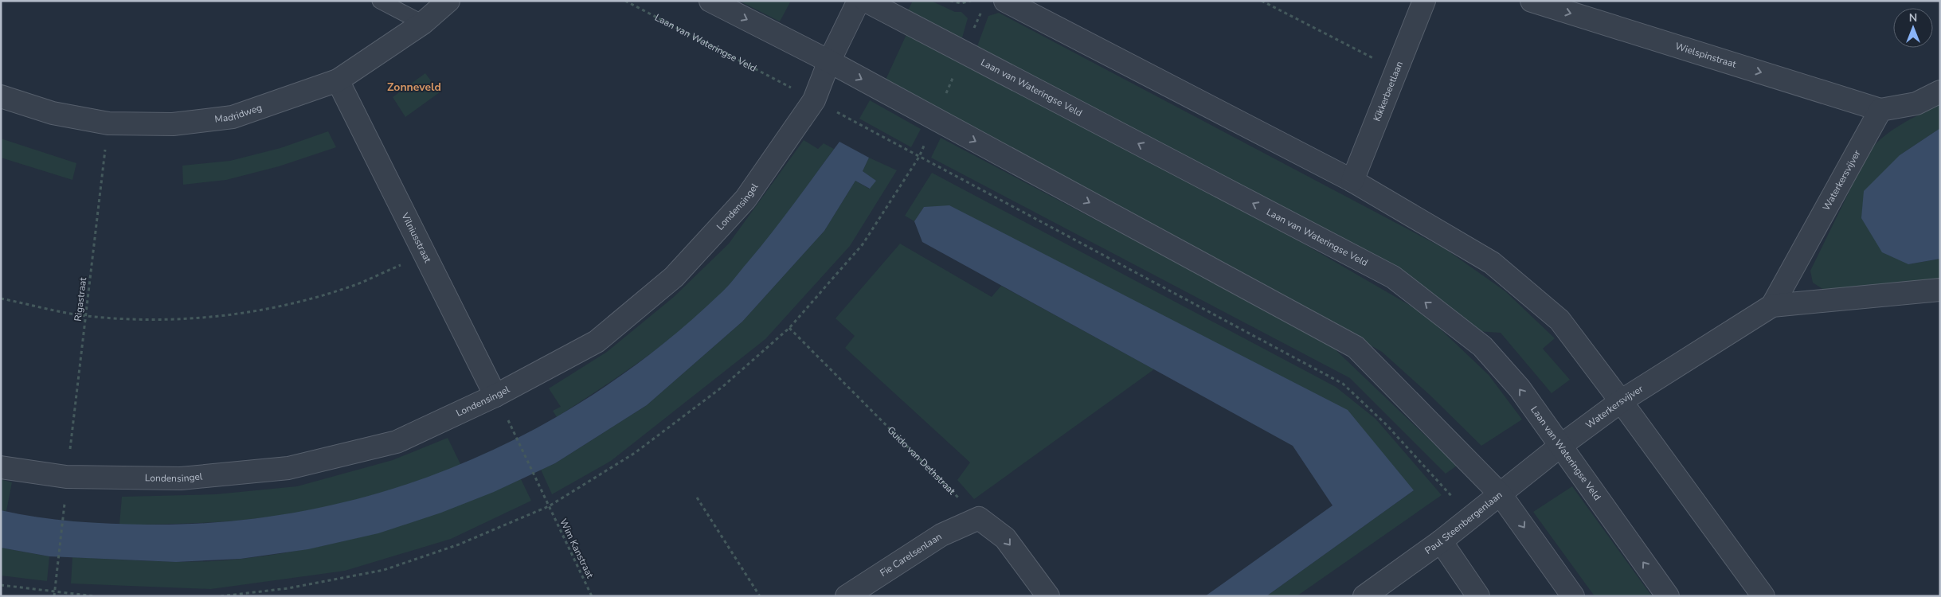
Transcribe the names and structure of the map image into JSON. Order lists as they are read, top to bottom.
{
  "streets": {
    "street": [
      "Laan van Wateringse Veld",
      "Wielspinstraat",
      "Kikkerbeetlaan",
      "Madridweg",
      "Waterkersvijver",
      "Londensingel",
      "Vilniusstraat",
      "Paul Steenbergenlaan",
      "Fie Carelsenlaan"
    ],
    "path": ["Rigastraat", "Guido van Dethstraat", "Wim Kanstraat"]
  },
  "crossings": [
    ["Laan van Wateringse Veld", "Waterkersvijver"],
    ["Laan van Wateringse Veld", "Londensingel"],
    ["Laan van Wateringse Veld", "Paul Steenbergenlaan"],
    ["Wielspinstraat", "Waterkersvijver"],
    ["Madridweg", "Vilniusstraat"],
    ["Madridweg", "Rigastraat"],
    ["Waterkersvijver", "Paul Steenbergenlaan"],
    ["Londensingel", "Vilniusstraat"],
    ["Londensingel", "Rigastraat"],
    ["Guido van Dethstraat", "Fie Carelsenlaan"]
  ],
  "one_way": ["Wielspinstraat"],
  "districts": ["Zonneveld"],
  "north": "top"
}
